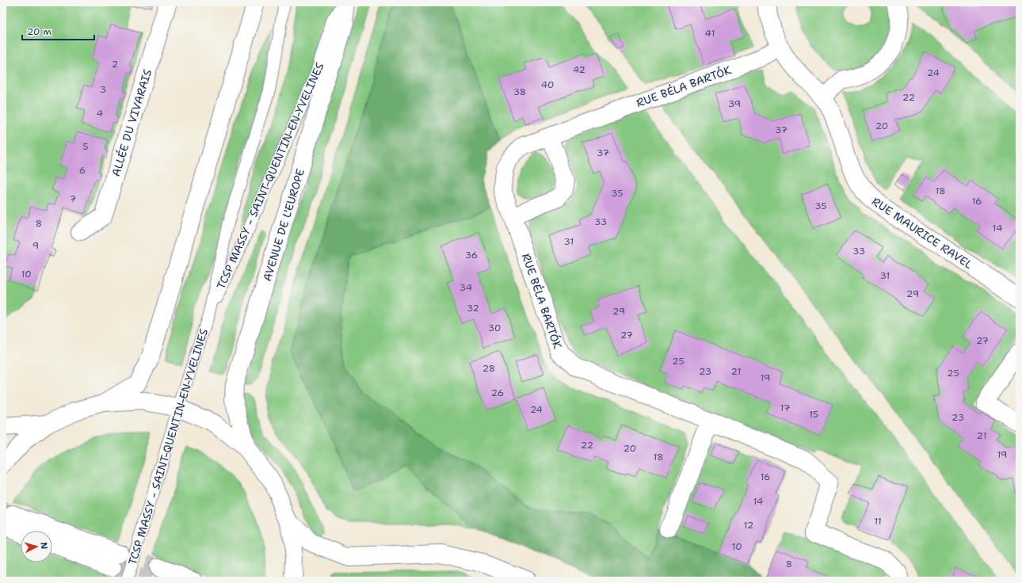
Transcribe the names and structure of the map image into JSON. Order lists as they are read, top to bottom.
{
  "streets": {
    "street": [
      "RUE BÉLA BARTÓK",
      "ALLÉE DU VIVARAIS",
      "AVENUE DE L'EUROPE",
      "RUE MAURICE RAVEL"
    ],
    "lane": ["TCSP MASSY - SAINT-QUENTIN-EN-YVELINES"]
  },
  "crossings": [
    ["RUE BÉLA BARTÓK", "RUE MAURICE RAVEL"]
  ],
  "house_numbers": [
    "41",
    "2",
    "42",
    "24",
    "40",
    "3",
    "38",
    "22",
    "39",
    "4",
    "20",
    "37",
    "5",
    "37",
    "6",
    "18",
    "35",
    "7",
    "16",
    "35",
    "33",
    "8",
    "14",
    "31",
    "9",
    "33",
    "36",
    "10",
    "31",
    "34",
    "29",
    "32",
    "29",
    "30",
    "27",
    "27",
    "25",
    "28",
    "23",
    "21",
    "25",
    "19",
    "26",
    "17",
    "24",
    "15",
    "23",
    "21",
    "22",
    "20",
    "19",
    "18",
    "16",
    "14",
    "11",
    "12",
    "10",
    "8"
  ],
  "scale_bar": "20 m",
  "north": "right"
}
